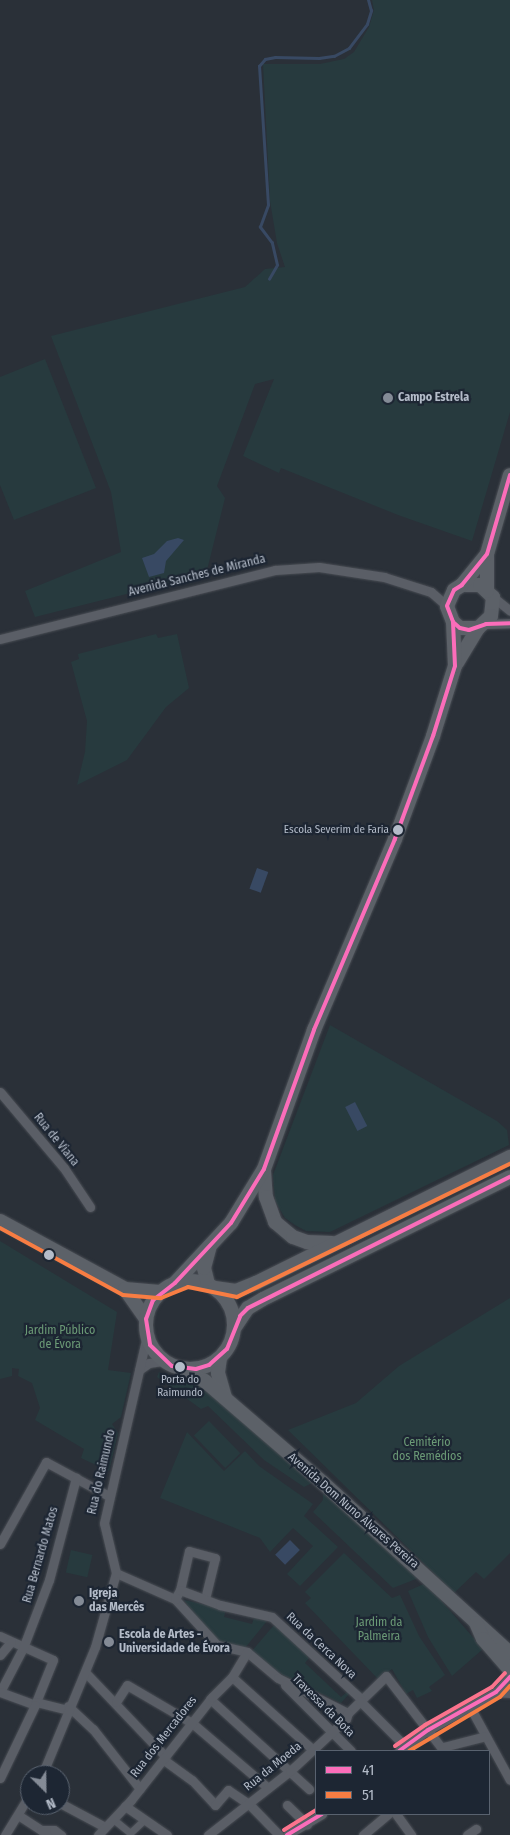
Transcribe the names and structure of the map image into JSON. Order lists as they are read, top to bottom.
{
  "streets": {
    "main road": ["Avenida Dom Nuno Álvares Pereira"],
    "street": [
      "Avenida Sanches de Miranda",
      "Rua de Viana",
      "Rua do Raimundo",
      "Rua Bernardo Matos",
      "Rua da Cerca Nova",
      "Travessa da Bota",
      "Rua dos Mercadores",
      "Rua da Moeda"
    ]
  },
  "crossings": [
    ["Rua do Raimundo", "Avenida Dom Nuno Álvares Pereira"],
    ["Rua do Raimundo", "Rua da Cerca Nova"],
    ["Rua da Cerca Nova", "Rua da Moeda"],
    ["Travessa da Bota", "Rua da Moeda"]
  ],
  "parks": ["Jardim Público de Évora", "Cemitério dos Remédios", "Jardim da Palmeira"],
  "places": [
    "Campo Estrela",
    "Escola Severim de Faria",
    "Porta do Raimundo",
    "Igreja das Mercês",
    "Escola de Artes - Universidade de Évora"
  ],
  "lines": ["transit line 41", "transit line 51"],
  "legend": ["41", "51"],
  "north": "bottom right"
}
